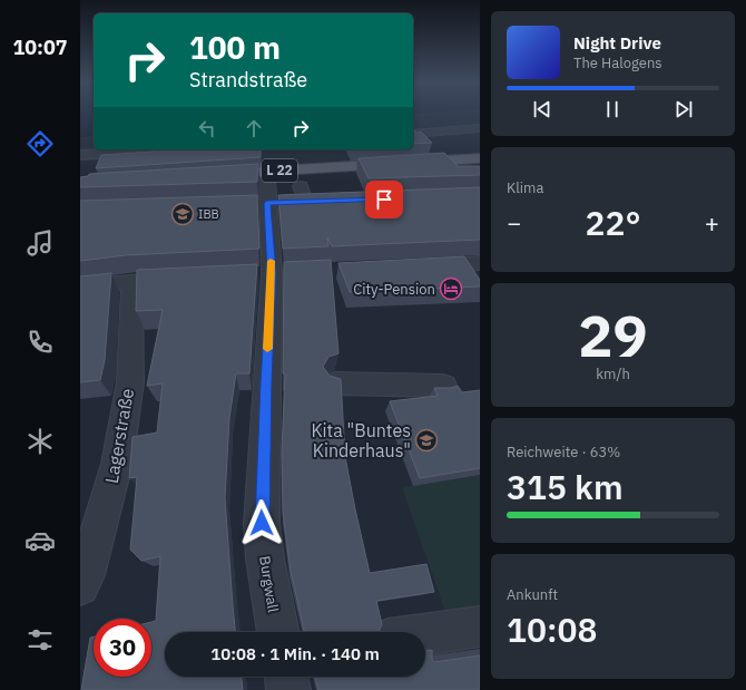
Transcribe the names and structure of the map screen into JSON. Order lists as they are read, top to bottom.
{
  "streets": {
    "main road": ["L 22"],
    "street": ["Lagerstraße", "Burgwall"]
  },
  "places": {
    "school or university": ["IBB", "Kita \"Buntes Kinderhaus\""],
    "hotel": ["City-Pension"]
  },
  "page": {
    "tabs": "10:07",
    "turn": ["100 m", "Strandstraße"],
    "song": ["Night Drive", "The Halogens"],
    "tile": [
      "Klima",
      ["29", "km/h"],
      ["Reichweite · 63%", "315 km"],
      ["Ankunft", "10:08"]
    ],
    "heat": ["−", "22°", "+"],
    "limit": "30",
    "trip": "10:08 · 1 Min. · 140 m"
  }
}
